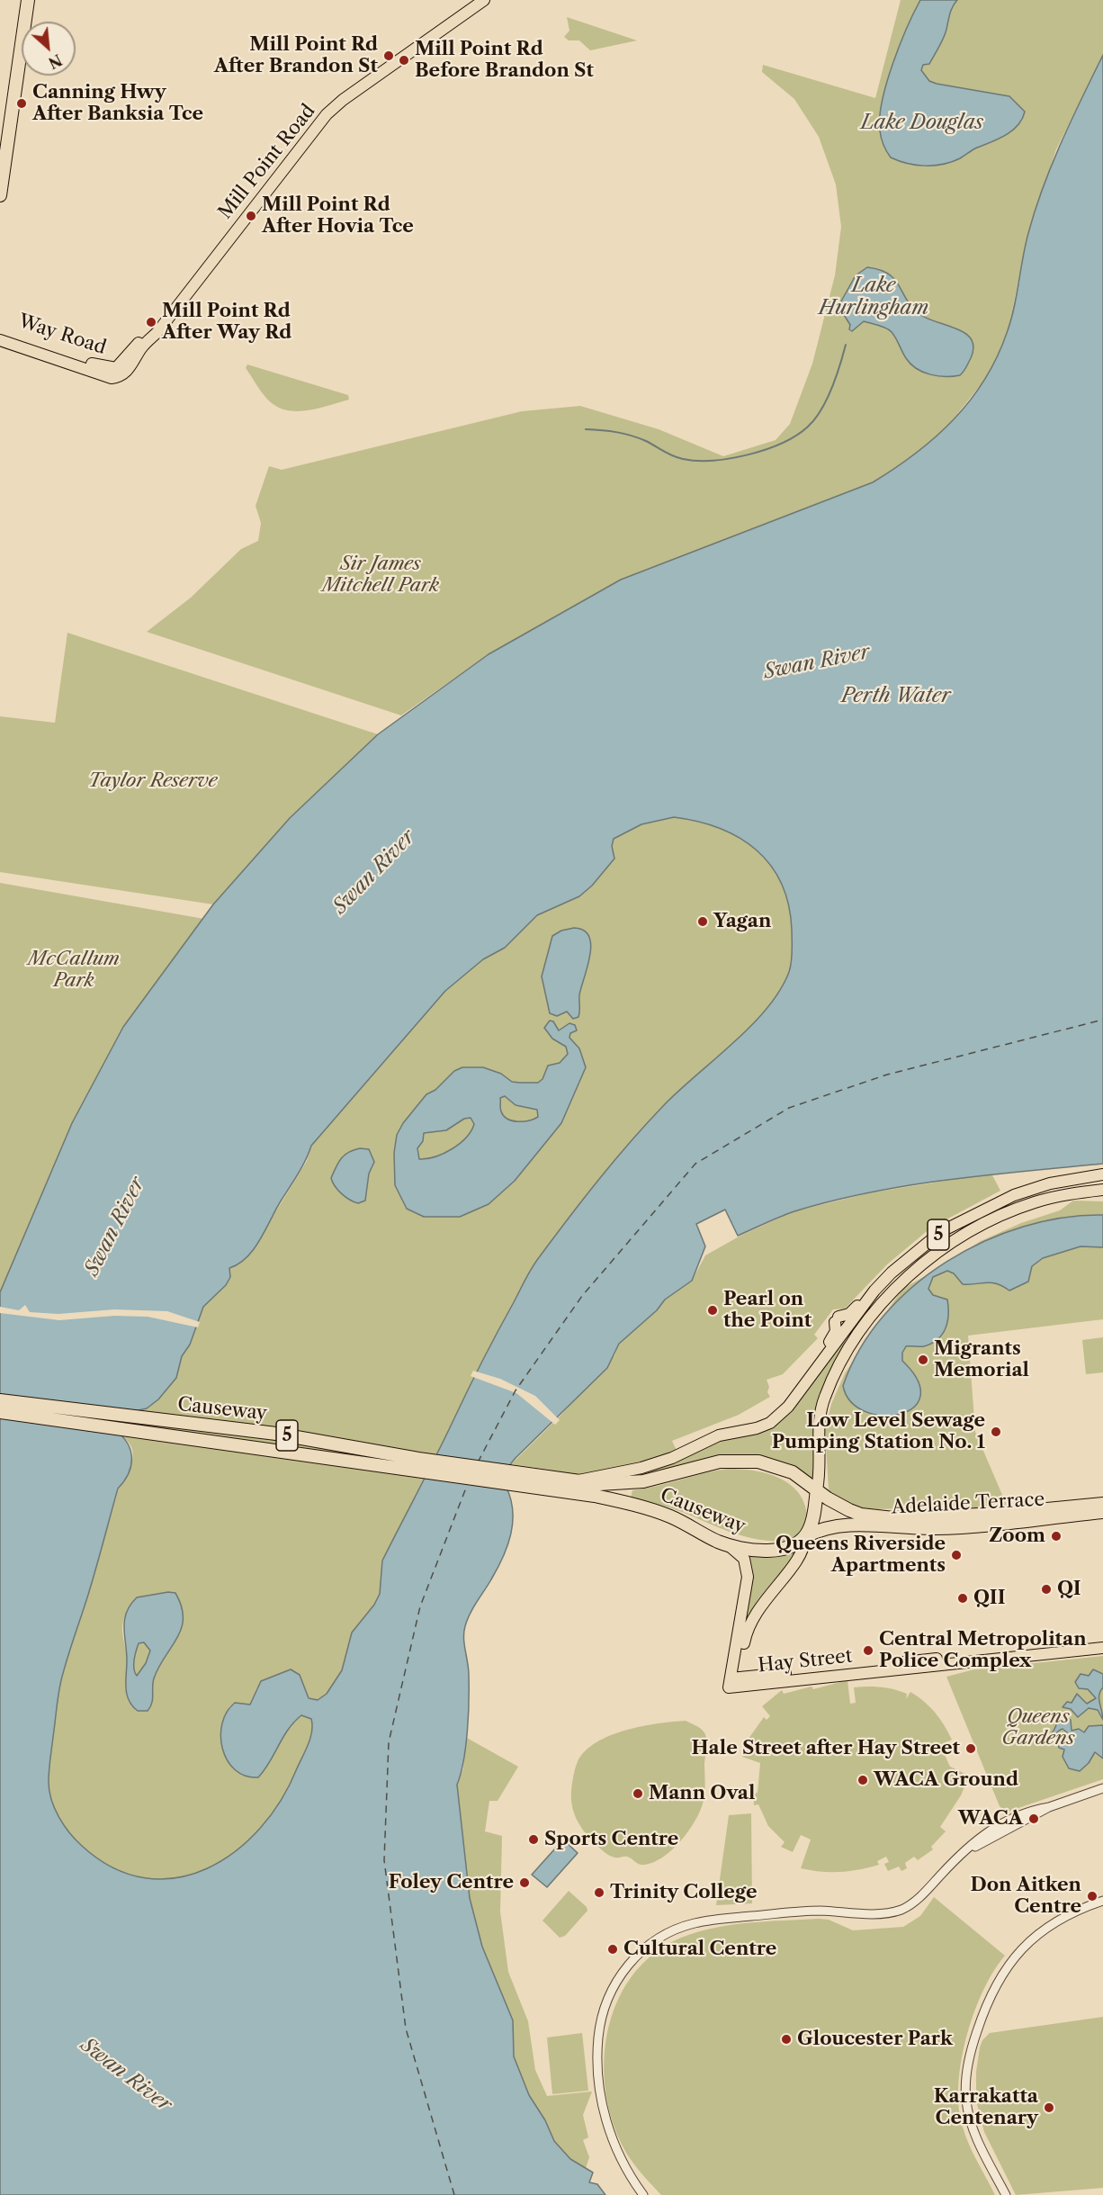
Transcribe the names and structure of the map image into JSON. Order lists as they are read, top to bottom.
{
  "streets": {
    "highway": ["5", "Causeway", "Adelaide Terrace"],
    "main road": ["Mill Point Road", "Way Road", "Hay Street"]
  },
  "crossings": [
    ["Mill Point Road", "Way Road"],
    ["5", "Causeway"],
    ["5", "Adelaide Terrace"],
    ["5", "Hay Street"],
    ["Causeway", "Adelaide Terrace"],
    ["Causeway", "Hay Street"],
    ["Adelaide Terrace", "Hay Street"]
  ],
  "water": [
    "Lake Douglas",
    "Lake Hurlingham",
    "Swan River",
    "Perth Water"
  ],
  "parks": [
    "Sir James Mitchell Park",
    "Taylor Reserve",
    "McCallum Park",
    "Queens Gardens"
  ],
  "places": [
    "Mill Point Rd After Brandon St",
    "Mill Point Rd Before Brandon St",
    "Canning Hwy After Banksia Tce",
    "Mill Point Rd After Hovia Tce",
    "Mill Point Rd After Way Rd",
    "Yagan",
    "Pearl on the Point",
    "Migrants Memorial",
    "Low Level Sewage Pumping Station No. 1",
    "Zoom",
    "Queens Riverside Apartments",
    "QI",
    "QII",
    "Central Metropolitan Police Complex",
    "Hale Street after Hay Street",
    "WACA Ground",
    "Mann Oval",
    "WACA",
    "Sports Centre",
    "Foley Centre",
    "Trinity College",
    "Don Aitken Centre",
    "Cultural Centre",
    "Gloucester Park",
    "Karrakatta Centenary"
  ],
  "north": "bottom right"
}
